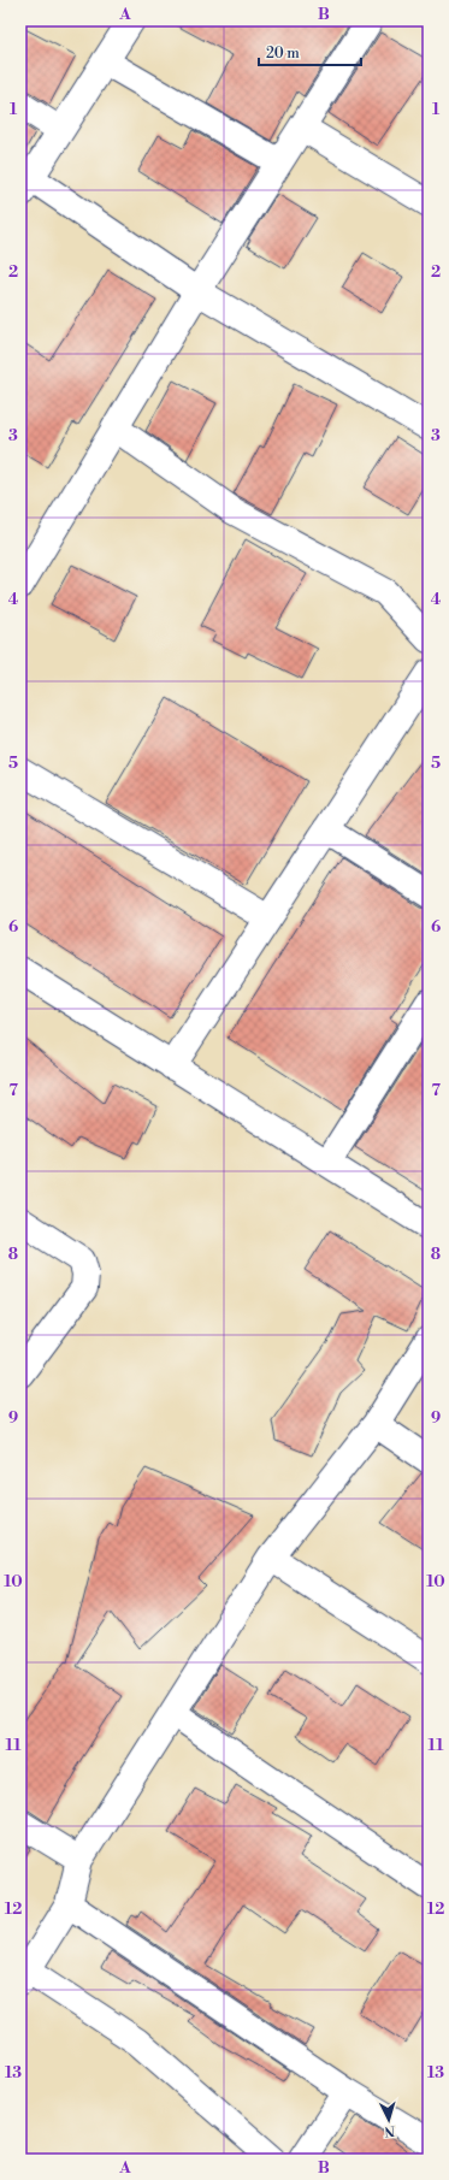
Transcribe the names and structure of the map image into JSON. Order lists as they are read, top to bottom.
{
  "scale_bar": "20 m",
  "north": "bottom",
  "grid": {
    "columns": ["A", "B"],
    "rows": [
      "1",
      "2",
      "3",
      "4",
      "5",
      "6",
      "7",
      "8",
      "9",
      "10",
      "11",
      "12",
      "13"
    ]
  }
}
